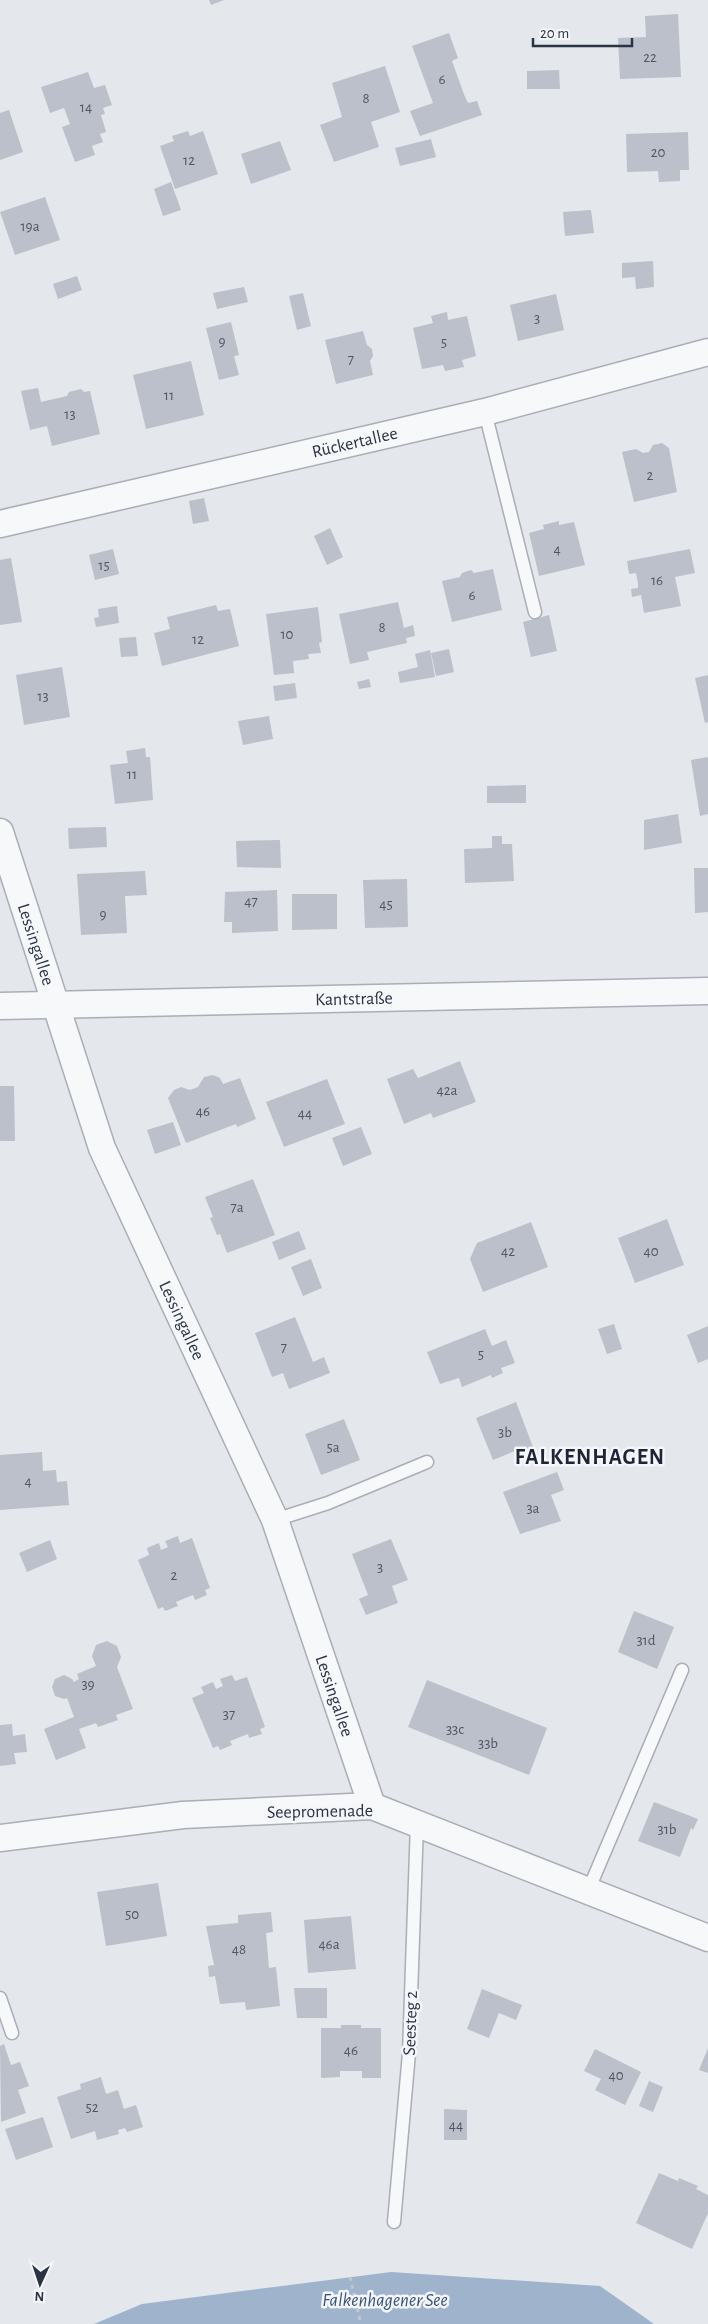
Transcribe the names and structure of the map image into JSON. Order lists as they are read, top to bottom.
{
  "streets": {
    "street": [
      "Rückertallee",
      "Lessingallee",
      "Kantstraße",
      "Seepromenade"
    ],
    "lane": ["Seesteg 2"]
  },
  "crossings": [
    ["Lessingallee", "Kantstraße"],
    ["Lessingallee", "Seepromenade"],
    ["Seepromenade", "Seesteg 2"]
  ],
  "districts": ["FALKENHAGEN"],
  "water": ["Falkenhagener See"],
  "house_numbers": [
    "22",
    "6",
    "8",
    "14",
    "20",
    "12",
    "19a",
    "3",
    "9",
    "5",
    "7",
    "11",
    "13",
    "2",
    "4",
    "15",
    "16",
    "6",
    "8",
    "10",
    "12",
    "13",
    "11",
    "47",
    "45",
    "9",
    "42a",
    "46",
    "44",
    "7a",
    "42",
    "40",
    "7",
    "5",
    "3b",
    "5a",
    "4",
    "3a",
    "3",
    "2",
    "31d",
    "39",
    "37",
    "33c",
    "33b",
    "31b",
    "50",
    "46a",
    "48",
    "46",
    "40",
    "52",
    "44"
  ],
  "scale_bar": "20 m",
  "north": "bottom"
}
